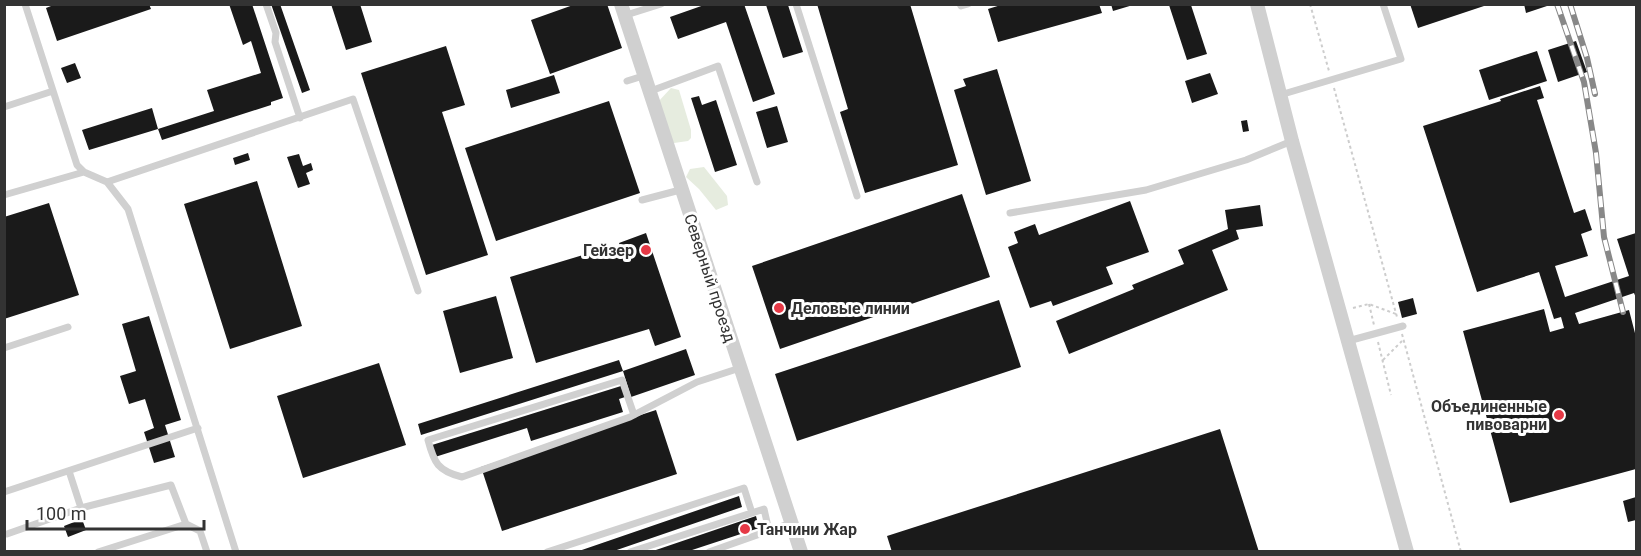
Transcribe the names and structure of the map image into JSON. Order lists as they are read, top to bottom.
{
  "streets": {
    "street": ["Северный проезд"]
  },
  "places": [
    "Гейзер",
    "Деловые линии",
    "Объединенные пивоварни",
    "Танчини Жар"
  ],
  "scale_bar": "100 m"
}
